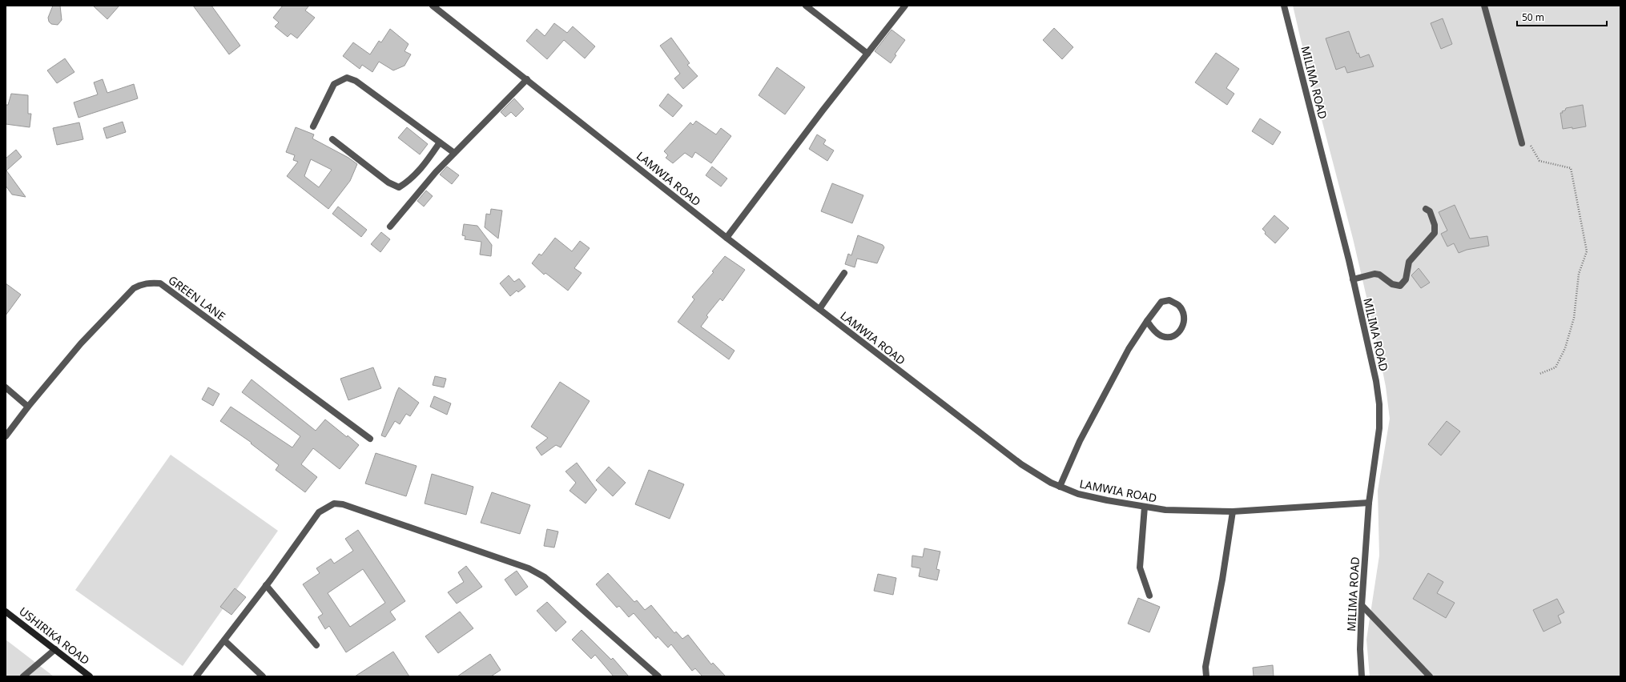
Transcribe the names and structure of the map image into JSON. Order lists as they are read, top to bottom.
{
  "streets": {
    "street": [
      "MILIMA ROAD",
      "LAMWIA ROAD",
      "GREEN LANE",
      "USHIRIKA ROAD"
    ]
  },
  "crossings": [
    ["MILIMA ROAD", "LAMWIA ROAD"]
  ],
  "scale_bar": "50 m"
}
